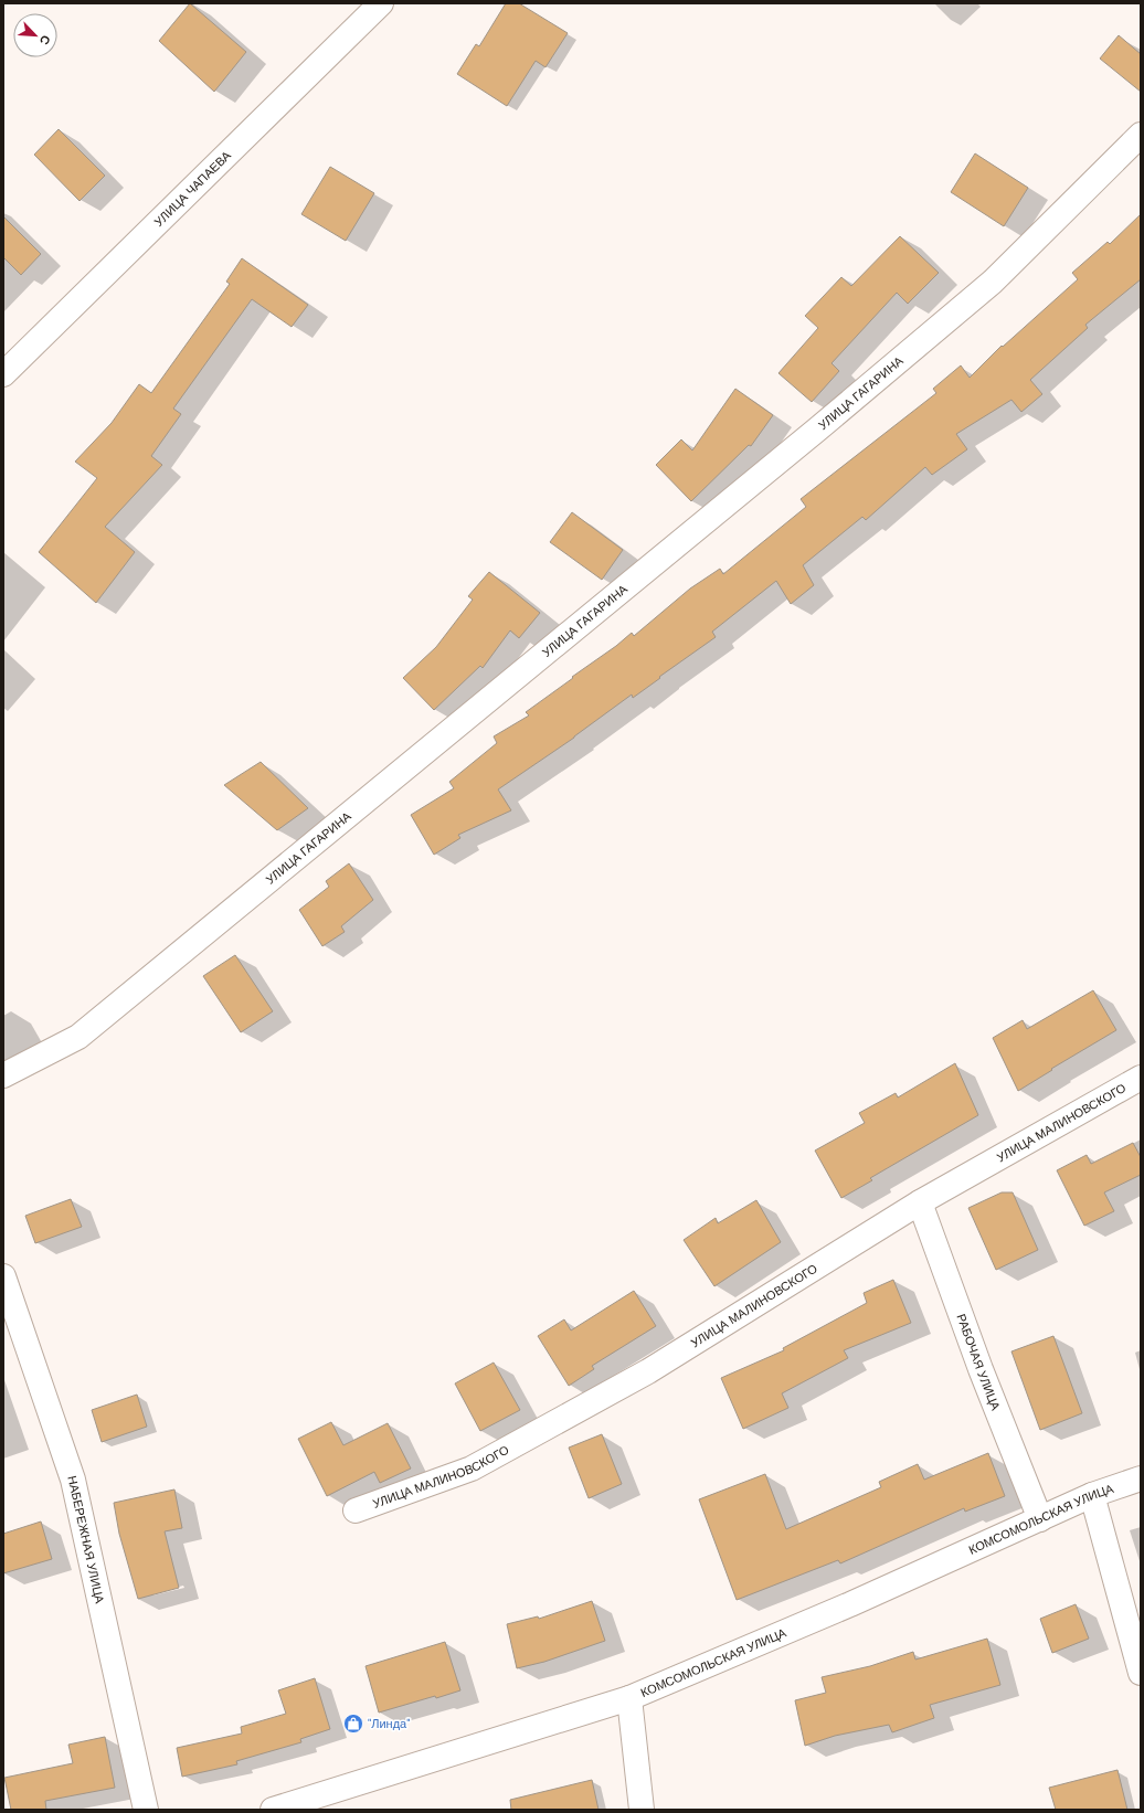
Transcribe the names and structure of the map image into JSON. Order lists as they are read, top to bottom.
{
  "streets": {
    "street": [
      "УЛИЦА ЧАПАЕВА",
      "УЛИЦА ГАГАРИНА",
      "УЛИЦА МАЛИНОВСКОГО",
      "РАБОЧАЯ УЛИЦА",
      "КОМСОМОЛЬСКАЯ УЛИЦА",
      "НАБЕРЕЖНАЯ УЛИЦА"
    ]
  },
  "crossings": [
    ["УЛИЦА МАЛИНОВСКОГО", "РАБОЧАЯ УЛИЦА"],
    ["РАБОЧАЯ УЛИЦА", "КОМСОМОЛЬСКАЯ УЛИЦА"]
  ],
  "places": {
    "shop": ["\"Линда\""]
  },
  "north": "bottom right"
}
